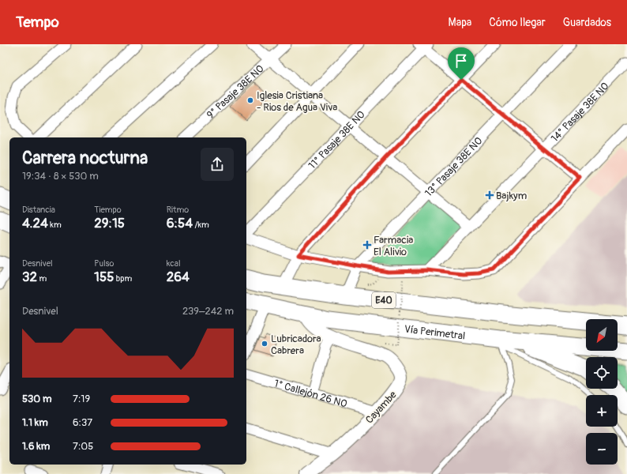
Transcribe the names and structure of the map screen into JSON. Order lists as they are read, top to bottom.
{
  "streets": {
    "highway": ["E40", "Vía Perimetral"],
    "street": [
      "9° Pasaje 38E NO",
      "14° Pasaje 38E NO",
      "11° Pasaje 38E NO",
      "13° Pasaje 38E NO",
      "1° Callejón 26 NO",
      "Cayambe"
    ]
  },
  "crossings": [
    ["13° Pasaje 38E NO", "E40"],
    ["Vía Perimetral", "Cayambe"],
    ["1° Callejón 26 NO", "Cayambe"]
  ],
  "places": {
    "other": ["Iglesia Cristiana - Rios de Agua Viva", "Lubricadora Cabrera"],
    "health": ["Bajkym", "Farmacia El Alivio"]
  },
  "north": "bottom left",
  "page": {
    "header": "Tempo",
    "nav": ["Mapa", "Cómo llegar", "Guardados"],
    "heading": ["Carrera nocturna", "19:34 · 8 × 530 m"],
    "stats": [
      ["Distancia", "4.24 km"],
      ["Tiempo", "29:15"],
      ["Ritmo", "6:54 /km"],
      ["Desnivel", "32 m"],
      ["Pulso", "155 bpm"],
      ["kcal", "264"]
    ],
    "chart": ["Desnivel", "239–242 m"],
    "map_buttons": ["+", "−"],
    "list": [
      {
        "name": "530 m",
        "note": "7:19"
      },
      {
        "name": "1.1 km",
        "note": "6:37"
      },
      {
        "name": "1.6 km",
        "note": "7:05"
      }
    ]
  }
}
